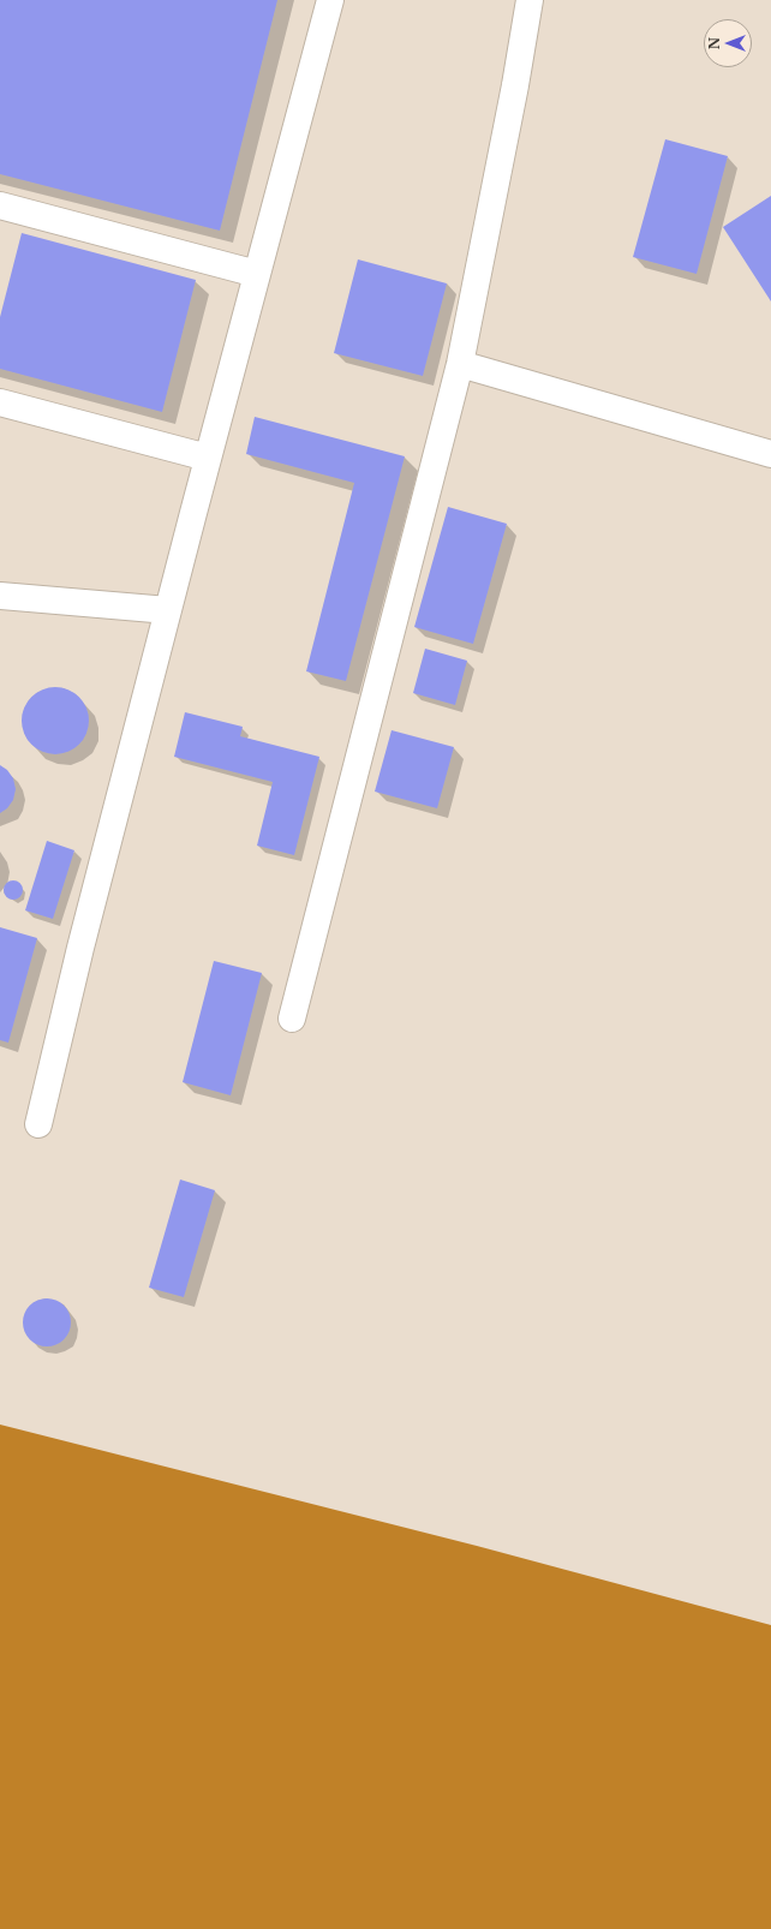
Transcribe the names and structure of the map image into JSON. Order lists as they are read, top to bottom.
{
  "north": "left"
}
